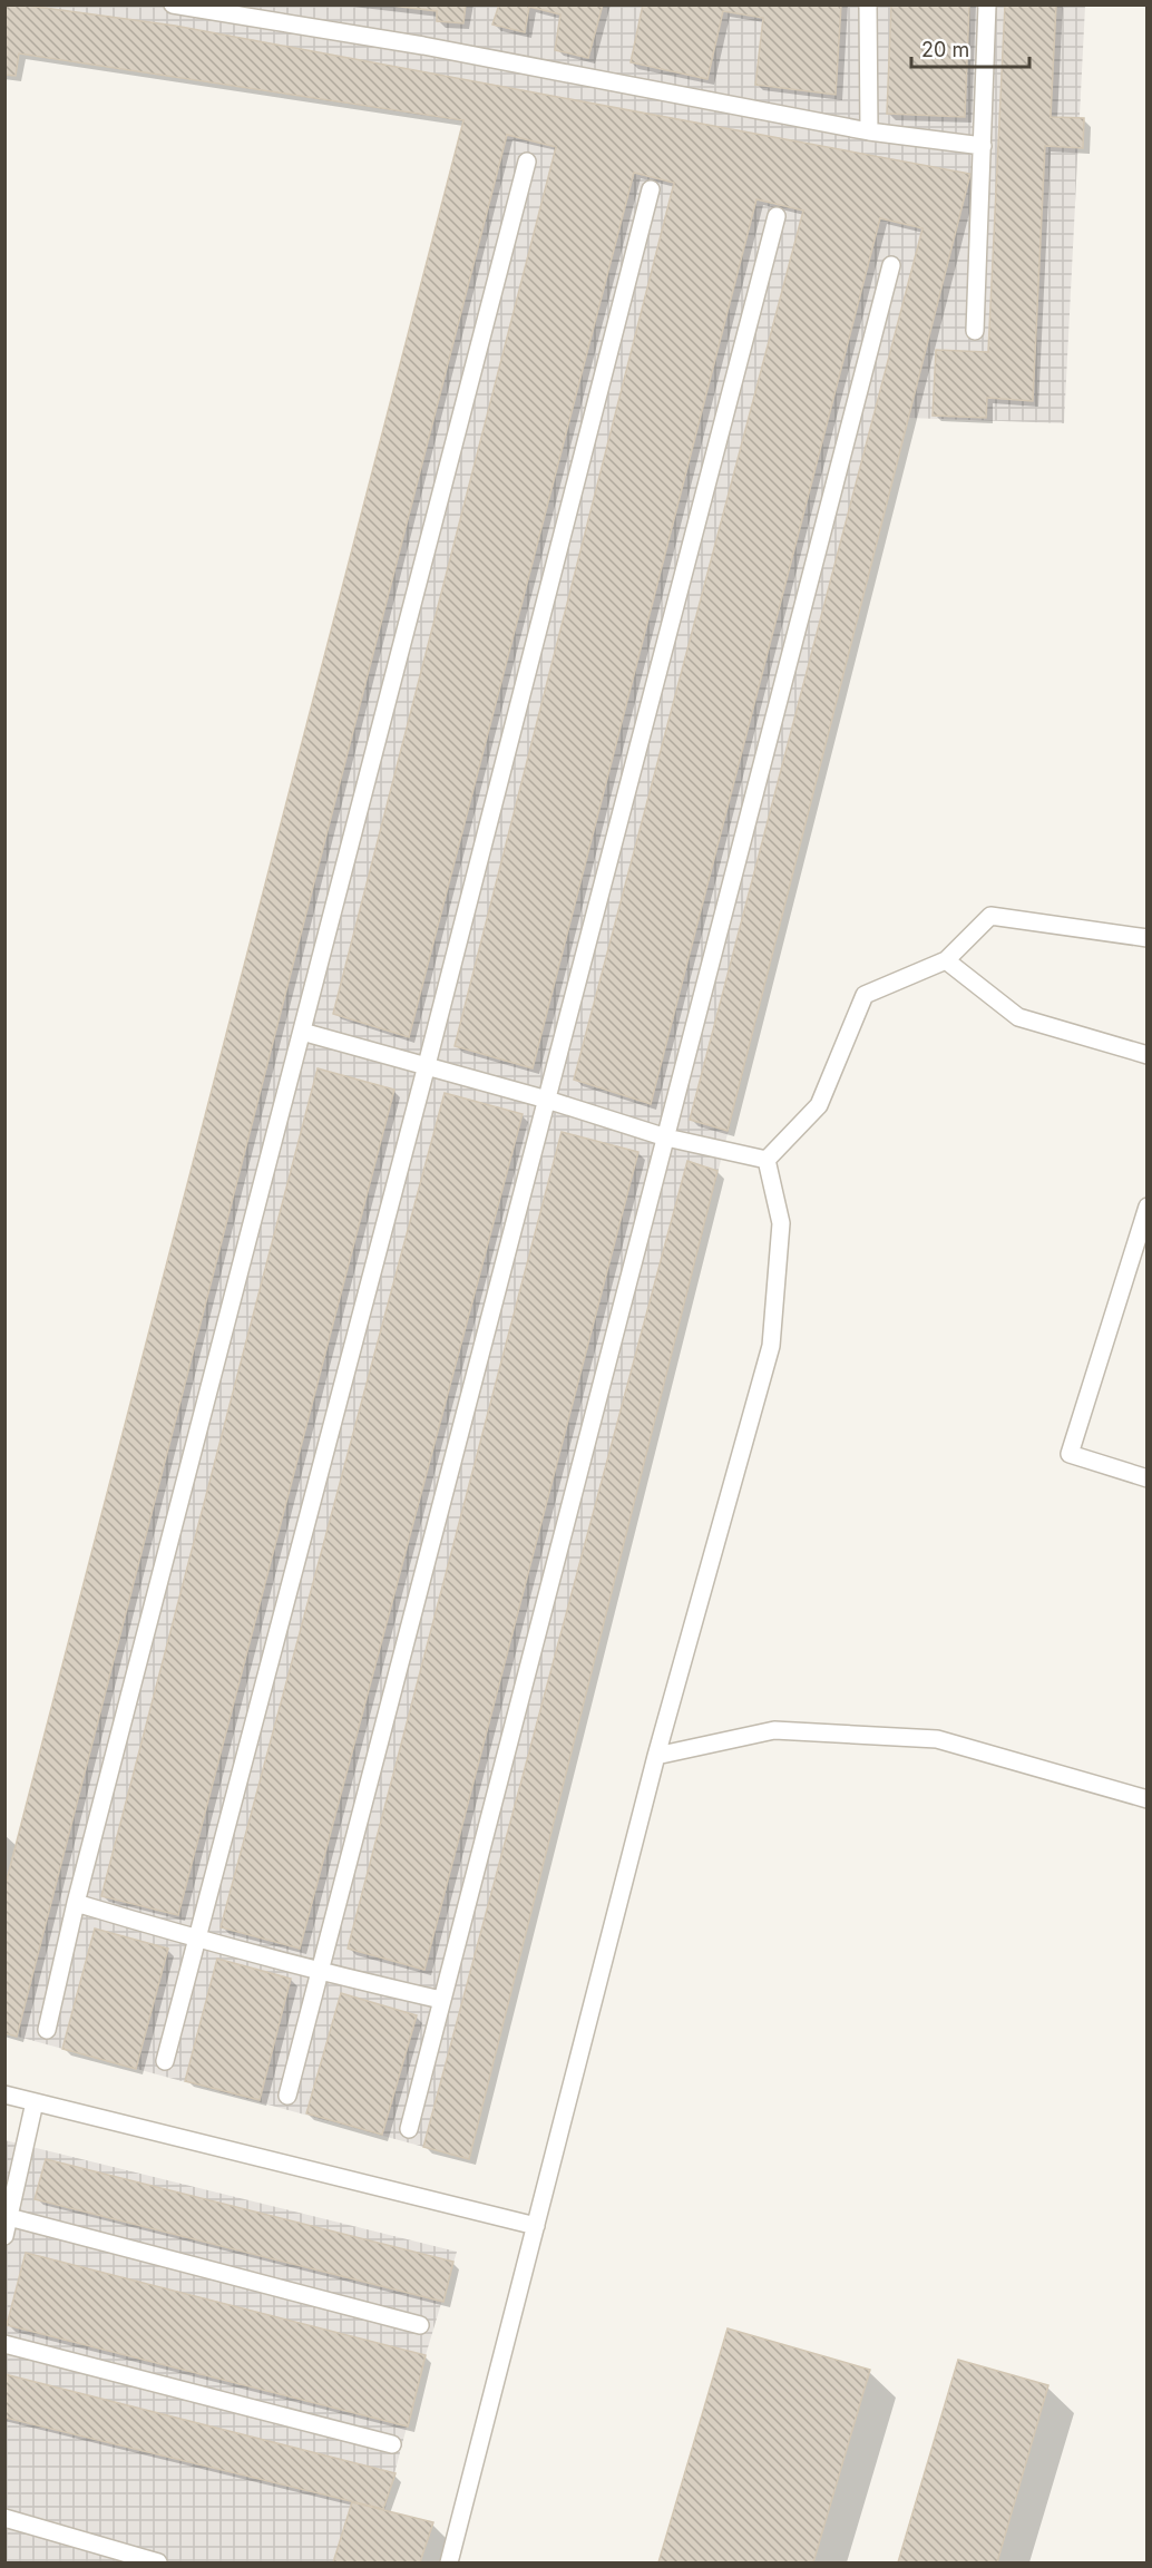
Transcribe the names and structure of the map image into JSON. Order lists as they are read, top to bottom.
{
  "scale_bar": "20 m"
}
